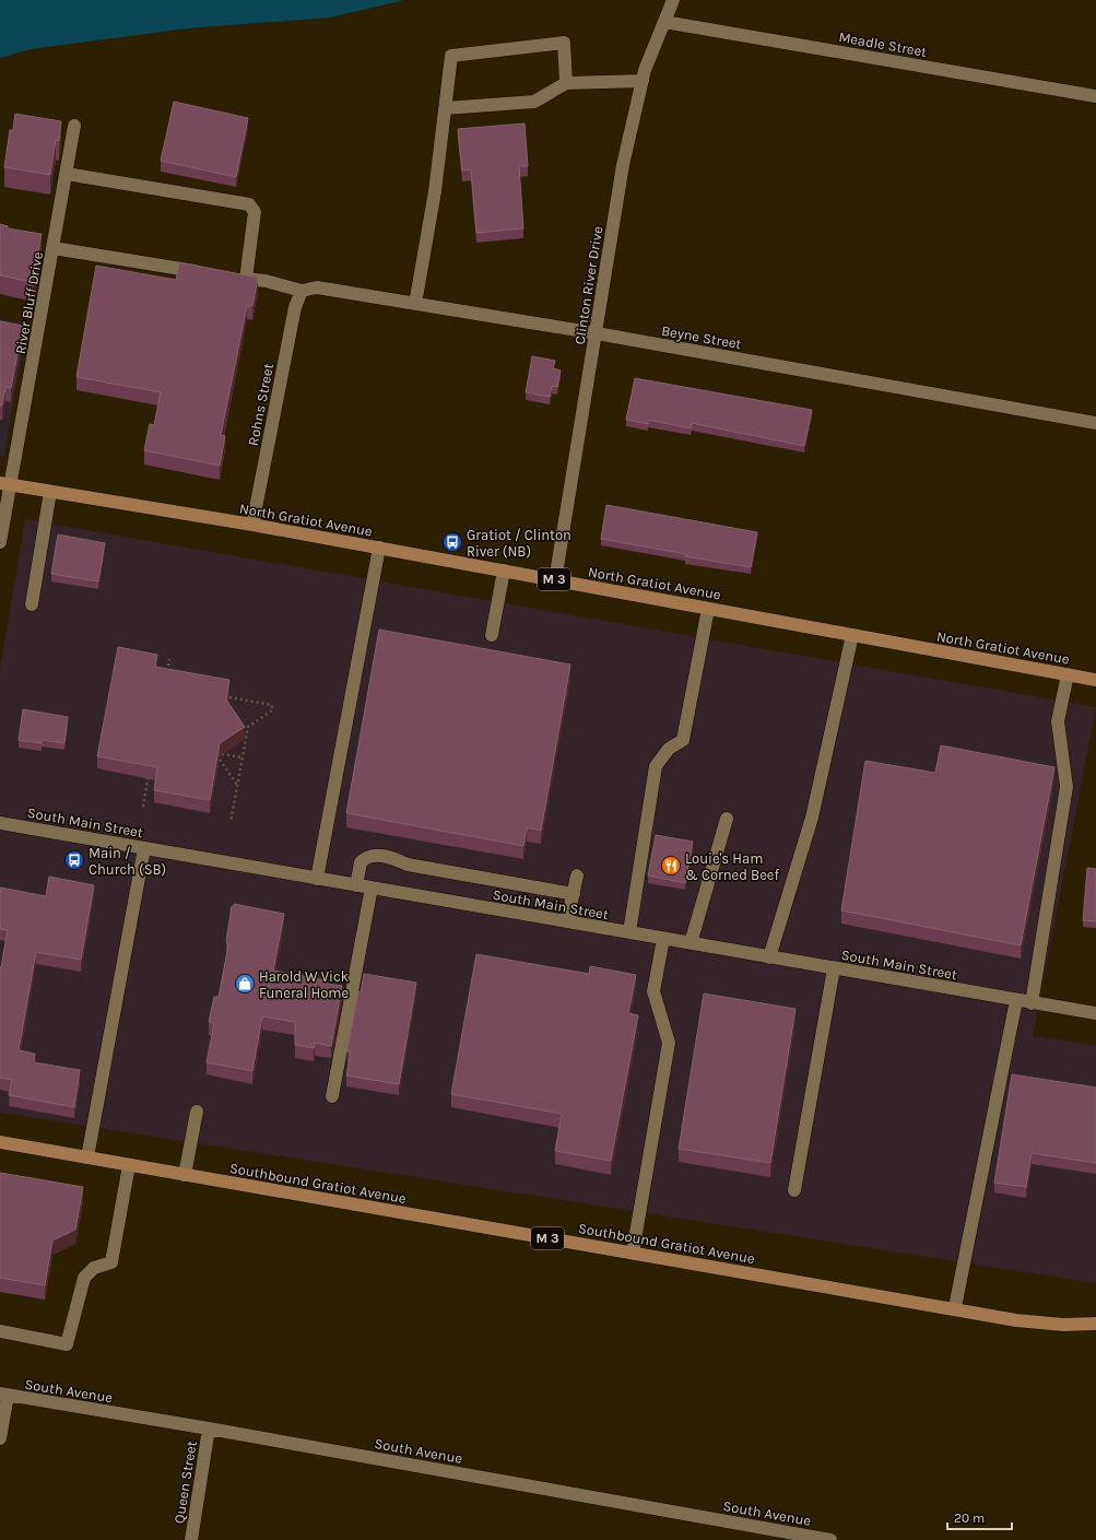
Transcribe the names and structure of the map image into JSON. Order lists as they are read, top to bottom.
{
  "streets": {
    "main road": ["North Gratiot Avenue", "M 3", "Southbound Gratiot Avenue"],
    "street": [
      "Meadle Street",
      "Clinton River Drive",
      "River Bluff Drive",
      "Beyne Street",
      "Rohns Street",
      "South Main Street",
      "South Avenue",
      "Queen Street"
    ]
  },
  "crossings": [
    ["Meadle Street", "Clinton River Drive"],
    ["Clinton River Drive", "Beyne Street"],
    ["Clinton River Drive", "North Gratiot Avenue"],
    ["River Bluff Drive", "North Gratiot Avenue"],
    ["Beyne Street", "Rohns Street"],
    ["Rohns Street", "North Gratiot Avenue"],
    ["South Avenue", "Queen Street"]
  ],
  "places": {
    "bus stop": ["Gratiot / Clinton River (NB)", "Main / Church (SB)"],
    "restaurant": ["Louie's Ham & Corned Beef"],
    "shop": ["Harold W Vick Funeral Home"]
  },
  "scale_bar": "20 m"
}
